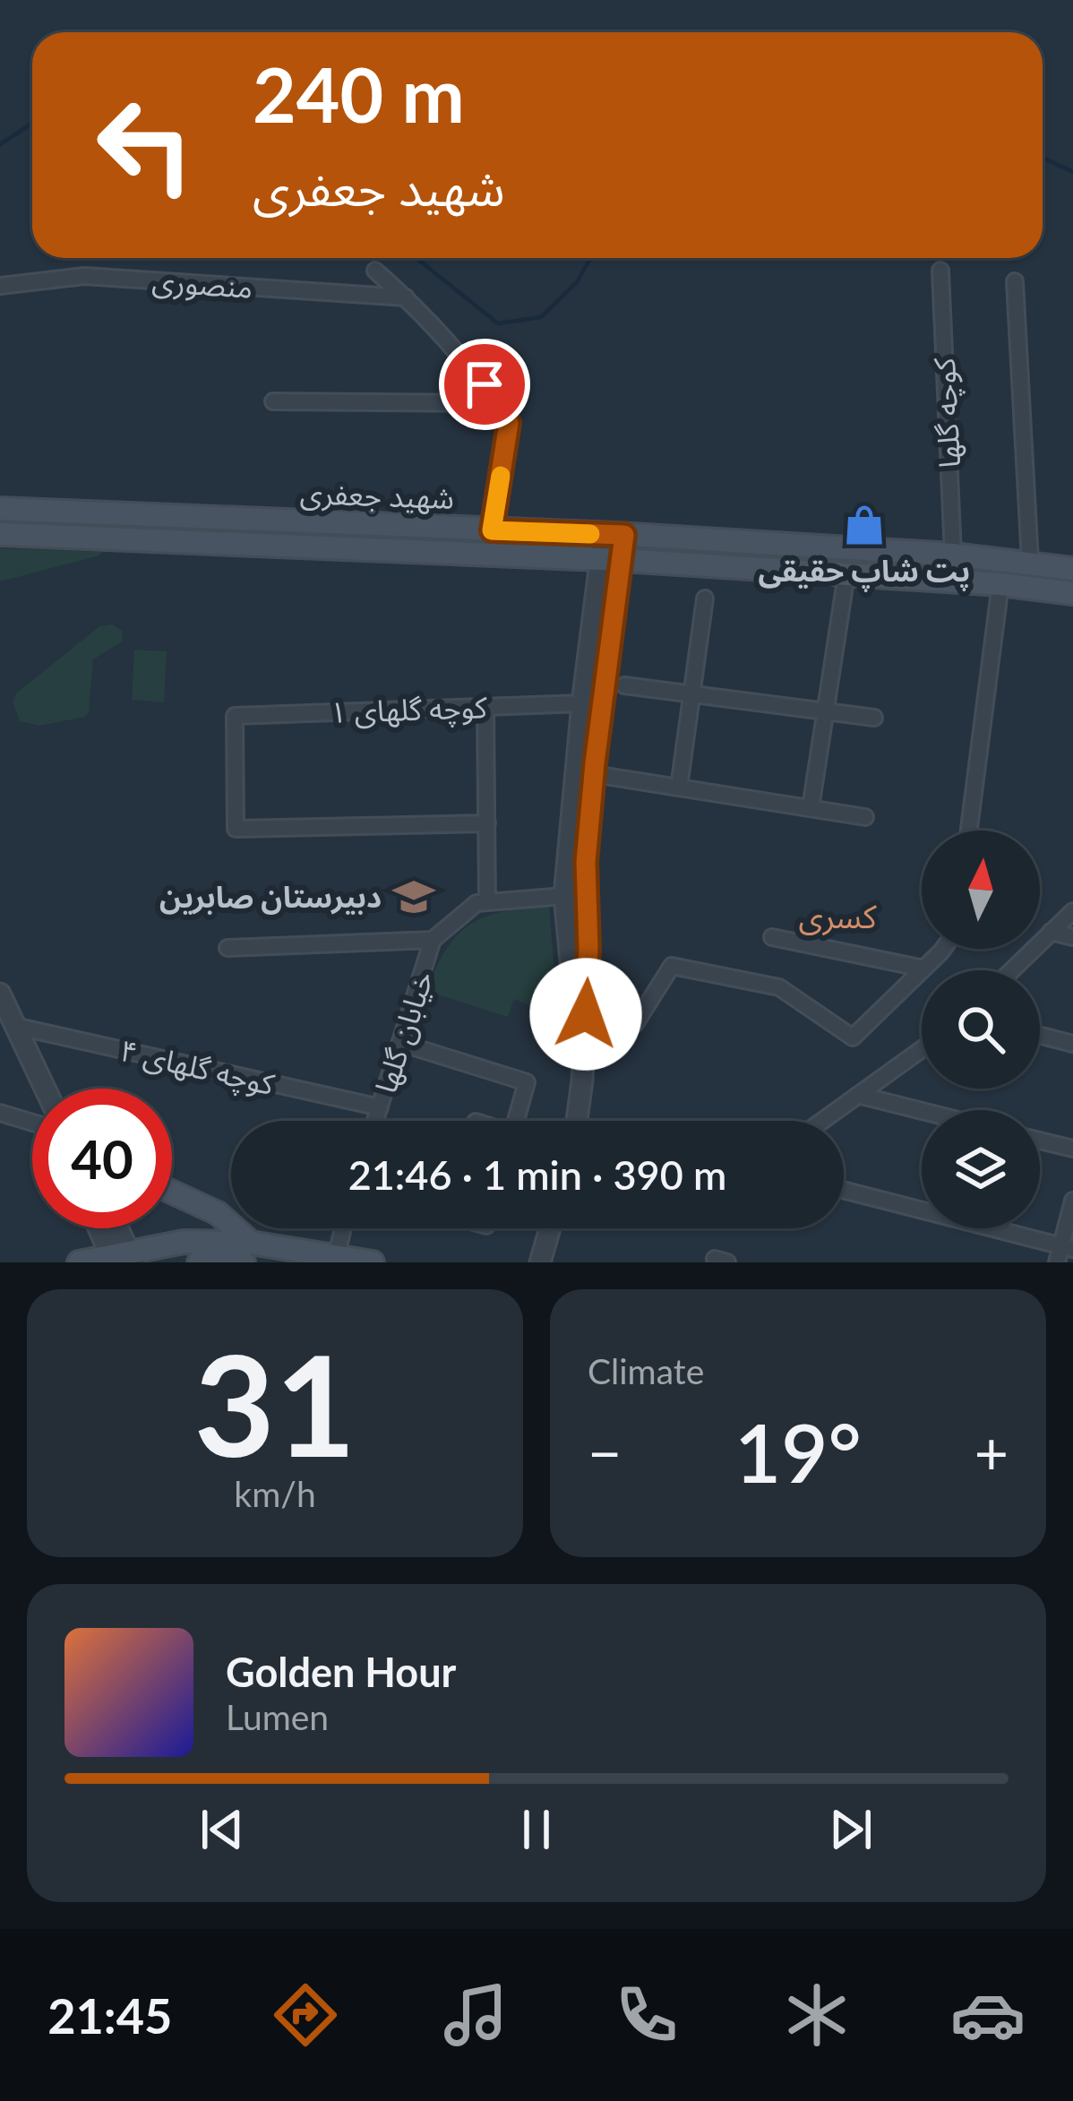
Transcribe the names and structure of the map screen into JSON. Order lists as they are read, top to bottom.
{
  "streets": {
    "main road": ["شهید جعفری"],
    "street": [
      "منصوری",
      "کوچه گلها",
      "کوچه گلهای ۱",
      "خیابان گلها",
      "کوچه گلهای ۴"
    ]
  },
  "crossings": [
    ["کوچه گلها", "شهید جعفری"],
    ["خیابان گلها", "کوچه گلهای ۴"]
  ],
  "districts": ["کسری"],
  "places": {
    "shop": ["پت شاپ حقیقی"],
    "school or university": ["دبیرستان صابرین"]
  },
  "north": "top",
  "page": {
    "turn": ["240 m", "شهید جعفری"],
    "limit": "40",
    "trip": "21:46 · 1 min · 390 m",
    "tile": [
      ["31", "km/h"],
      "Climate"
    ],
    "heat": ["−", "19°", "+"],
    "song": ["Golden Hour", "Lumen"],
    "tabs": "21:45"
  }
}
